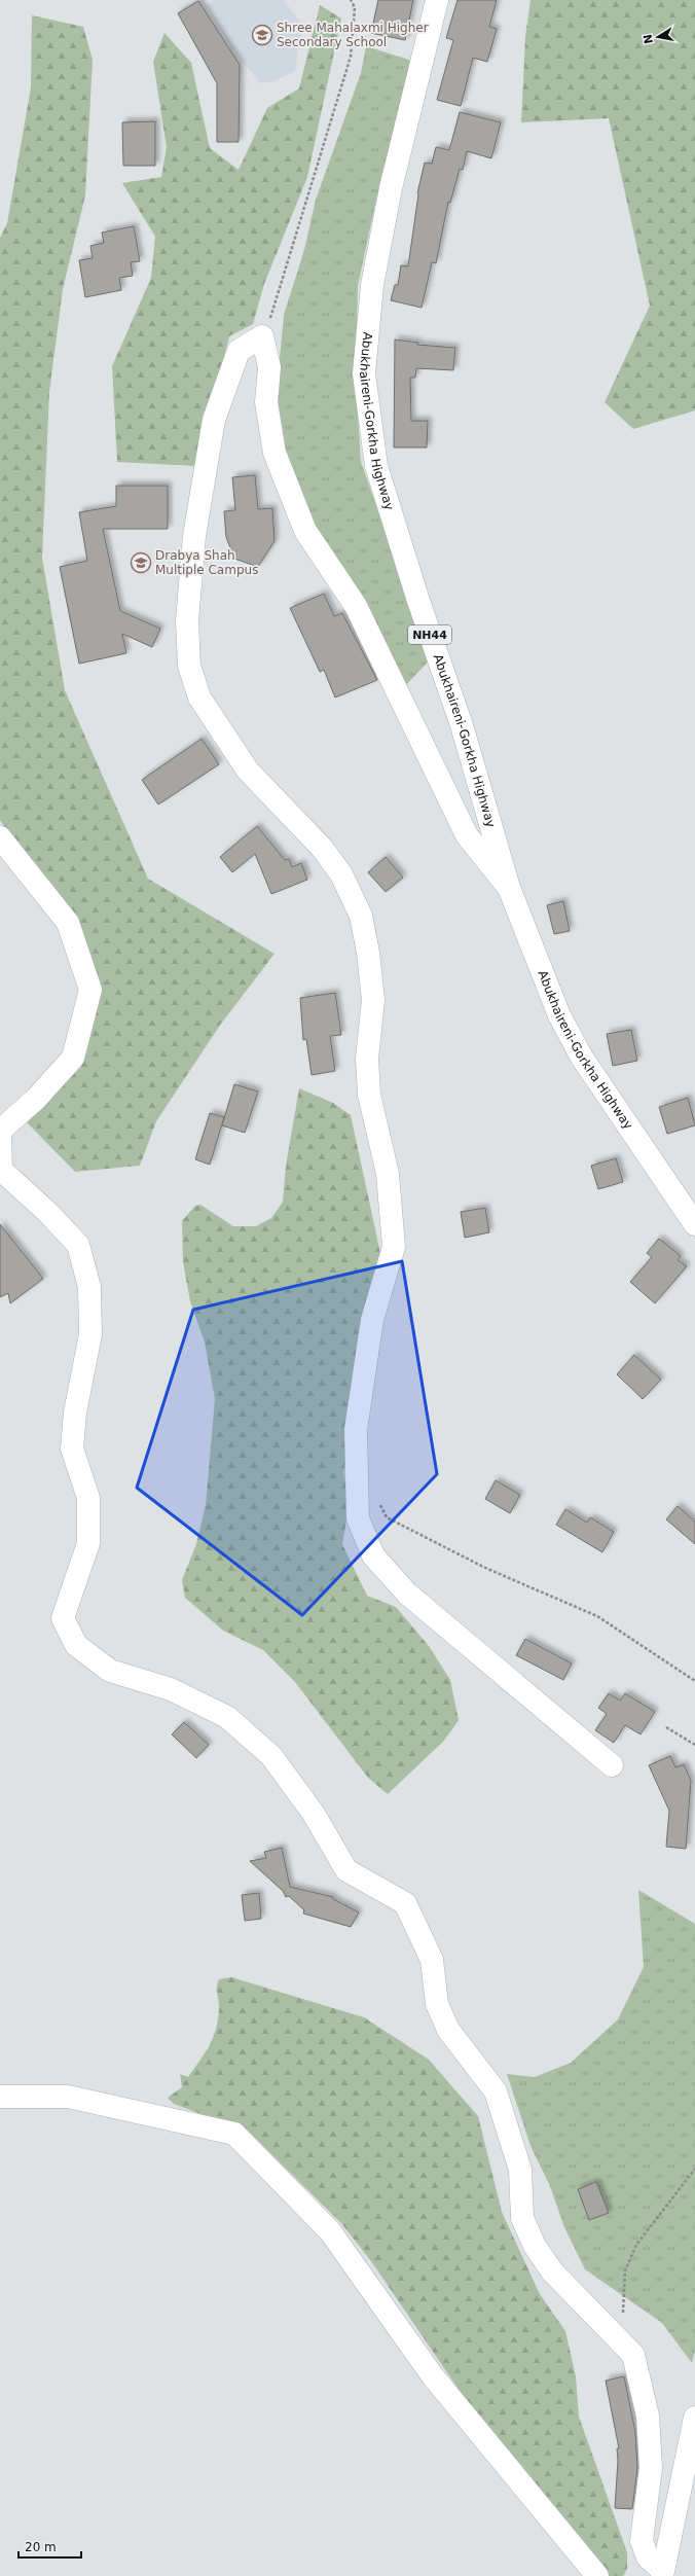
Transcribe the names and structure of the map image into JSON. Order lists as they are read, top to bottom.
{
  "streets": {
    "street": ["Abukhaireni-Gorkha Highway", "NH44"]
  },
  "places": {
    "school or university": ["Shree Mahalaxmi Higher Secondary School", "Drabya Shah Multiple Campus"]
  },
  "scale_bar": "20 m",
  "north": "left"
}
